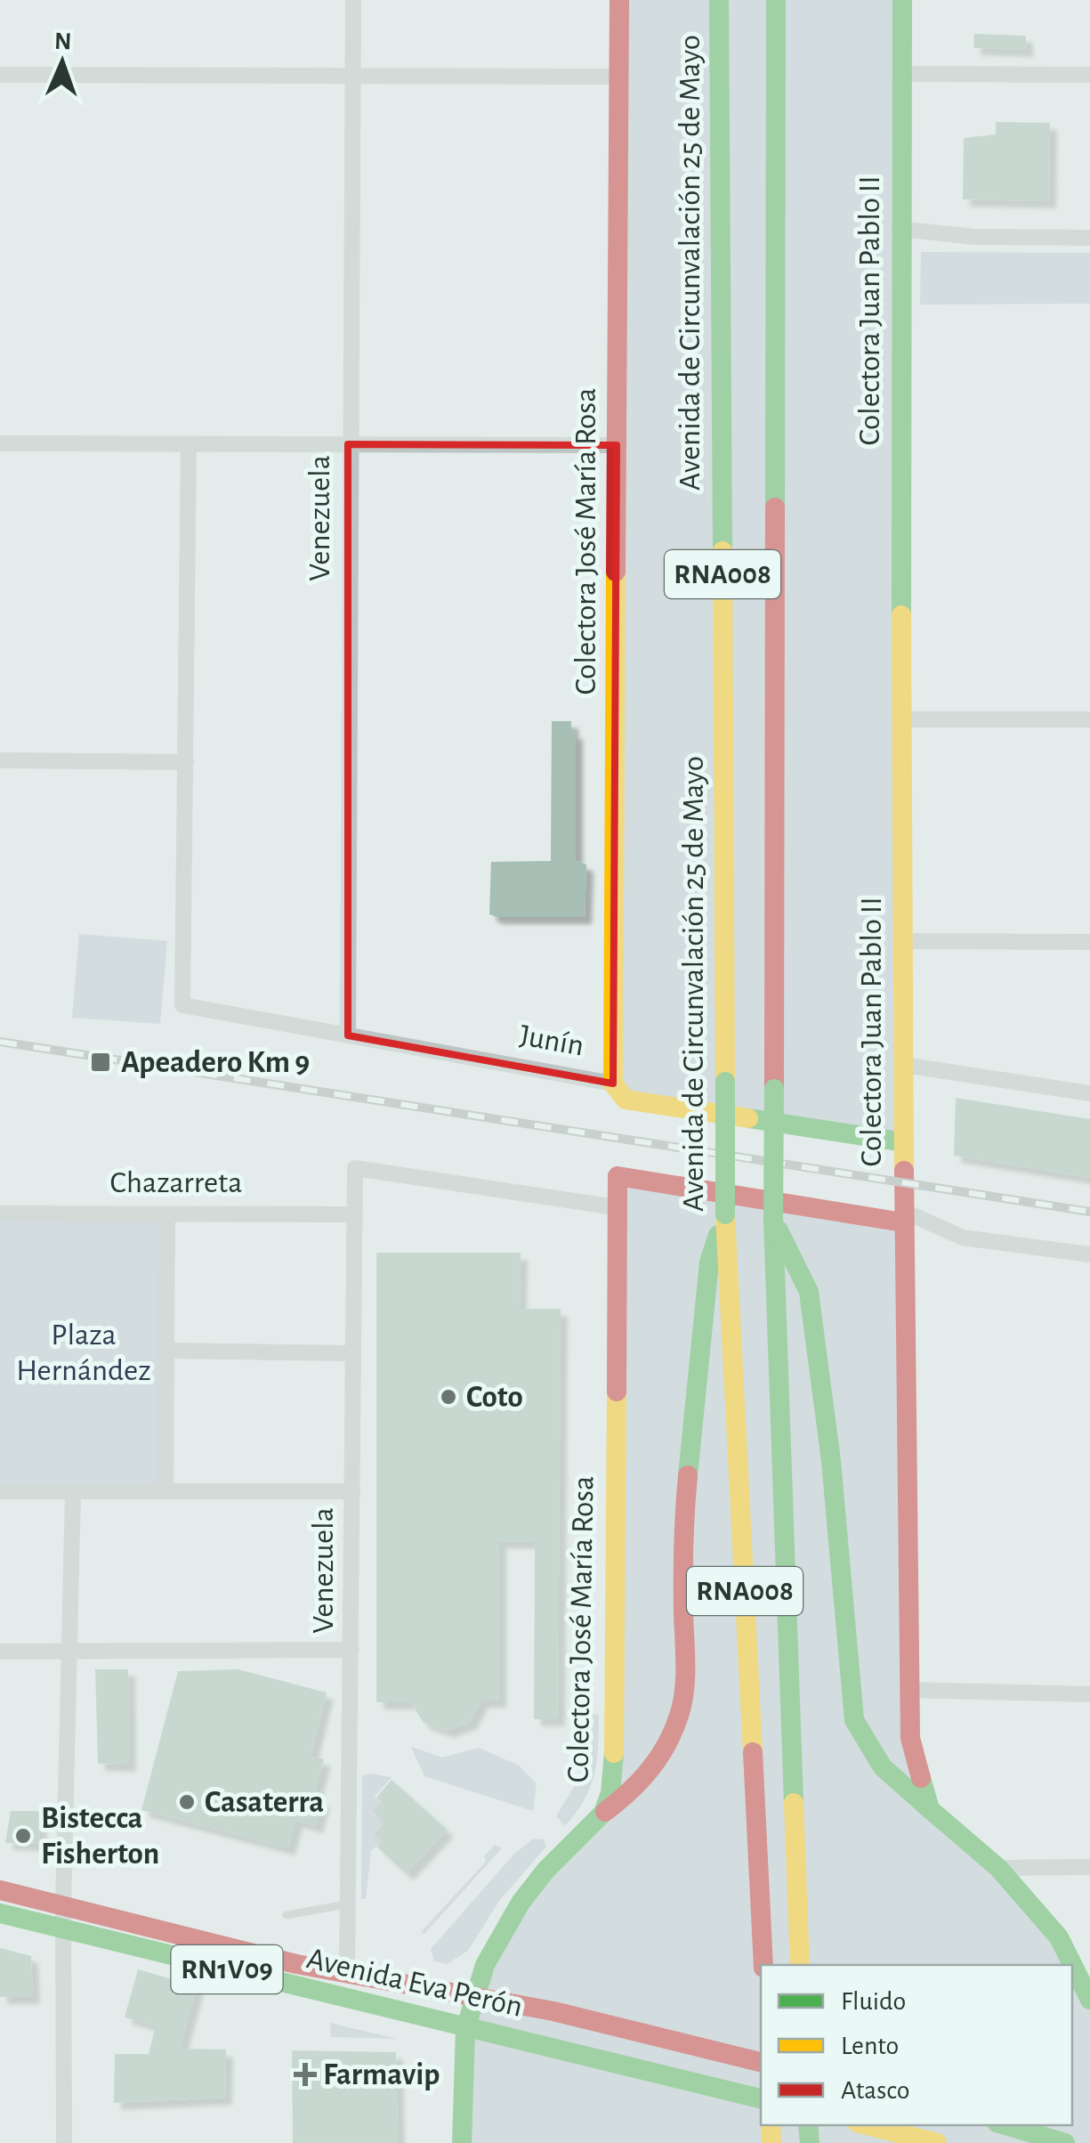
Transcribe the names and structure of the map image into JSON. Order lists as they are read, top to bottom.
{
  "streets": {
    "main road": [
      "Avenida de Circunvalación 25 de Mayo",
      "Colectora Juan Pablo II",
      "Colectora José María Rosa",
      "RNA008",
      "Junín",
      "RN1V09",
      "Avenida Eva Perón"
    ],
    "street": ["Venezuela", "Chazarreta"]
  },
  "crossings": [
    ["Colectora Juan Pablo II", "Colectora José María Rosa"],
    ["Colectora Juan Pablo II", "Junín"],
    ["Venezuela", "Colectora José María Rosa"],
    ["Venezuela", "Junín"],
    ["Venezuela", "Chazarreta"],
    ["Venezuela", "Avenida Eva Perón"],
    ["Colectora José María Rosa", "Junín"],
    ["Colectora José María Rosa", "Avenida Eva Perón"]
  ],
  "parks": ["Plaza Hernández"],
  "places": {
    "transit": ["Apeadero Km 9"],
    "other": ["Coto", "Casaterra", "Bistecca Fisherton"],
    "health": ["Farmavip"]
  },
  "legend": ["Fluido", "Lento", "Atasco"],
  "north": "top"
}
